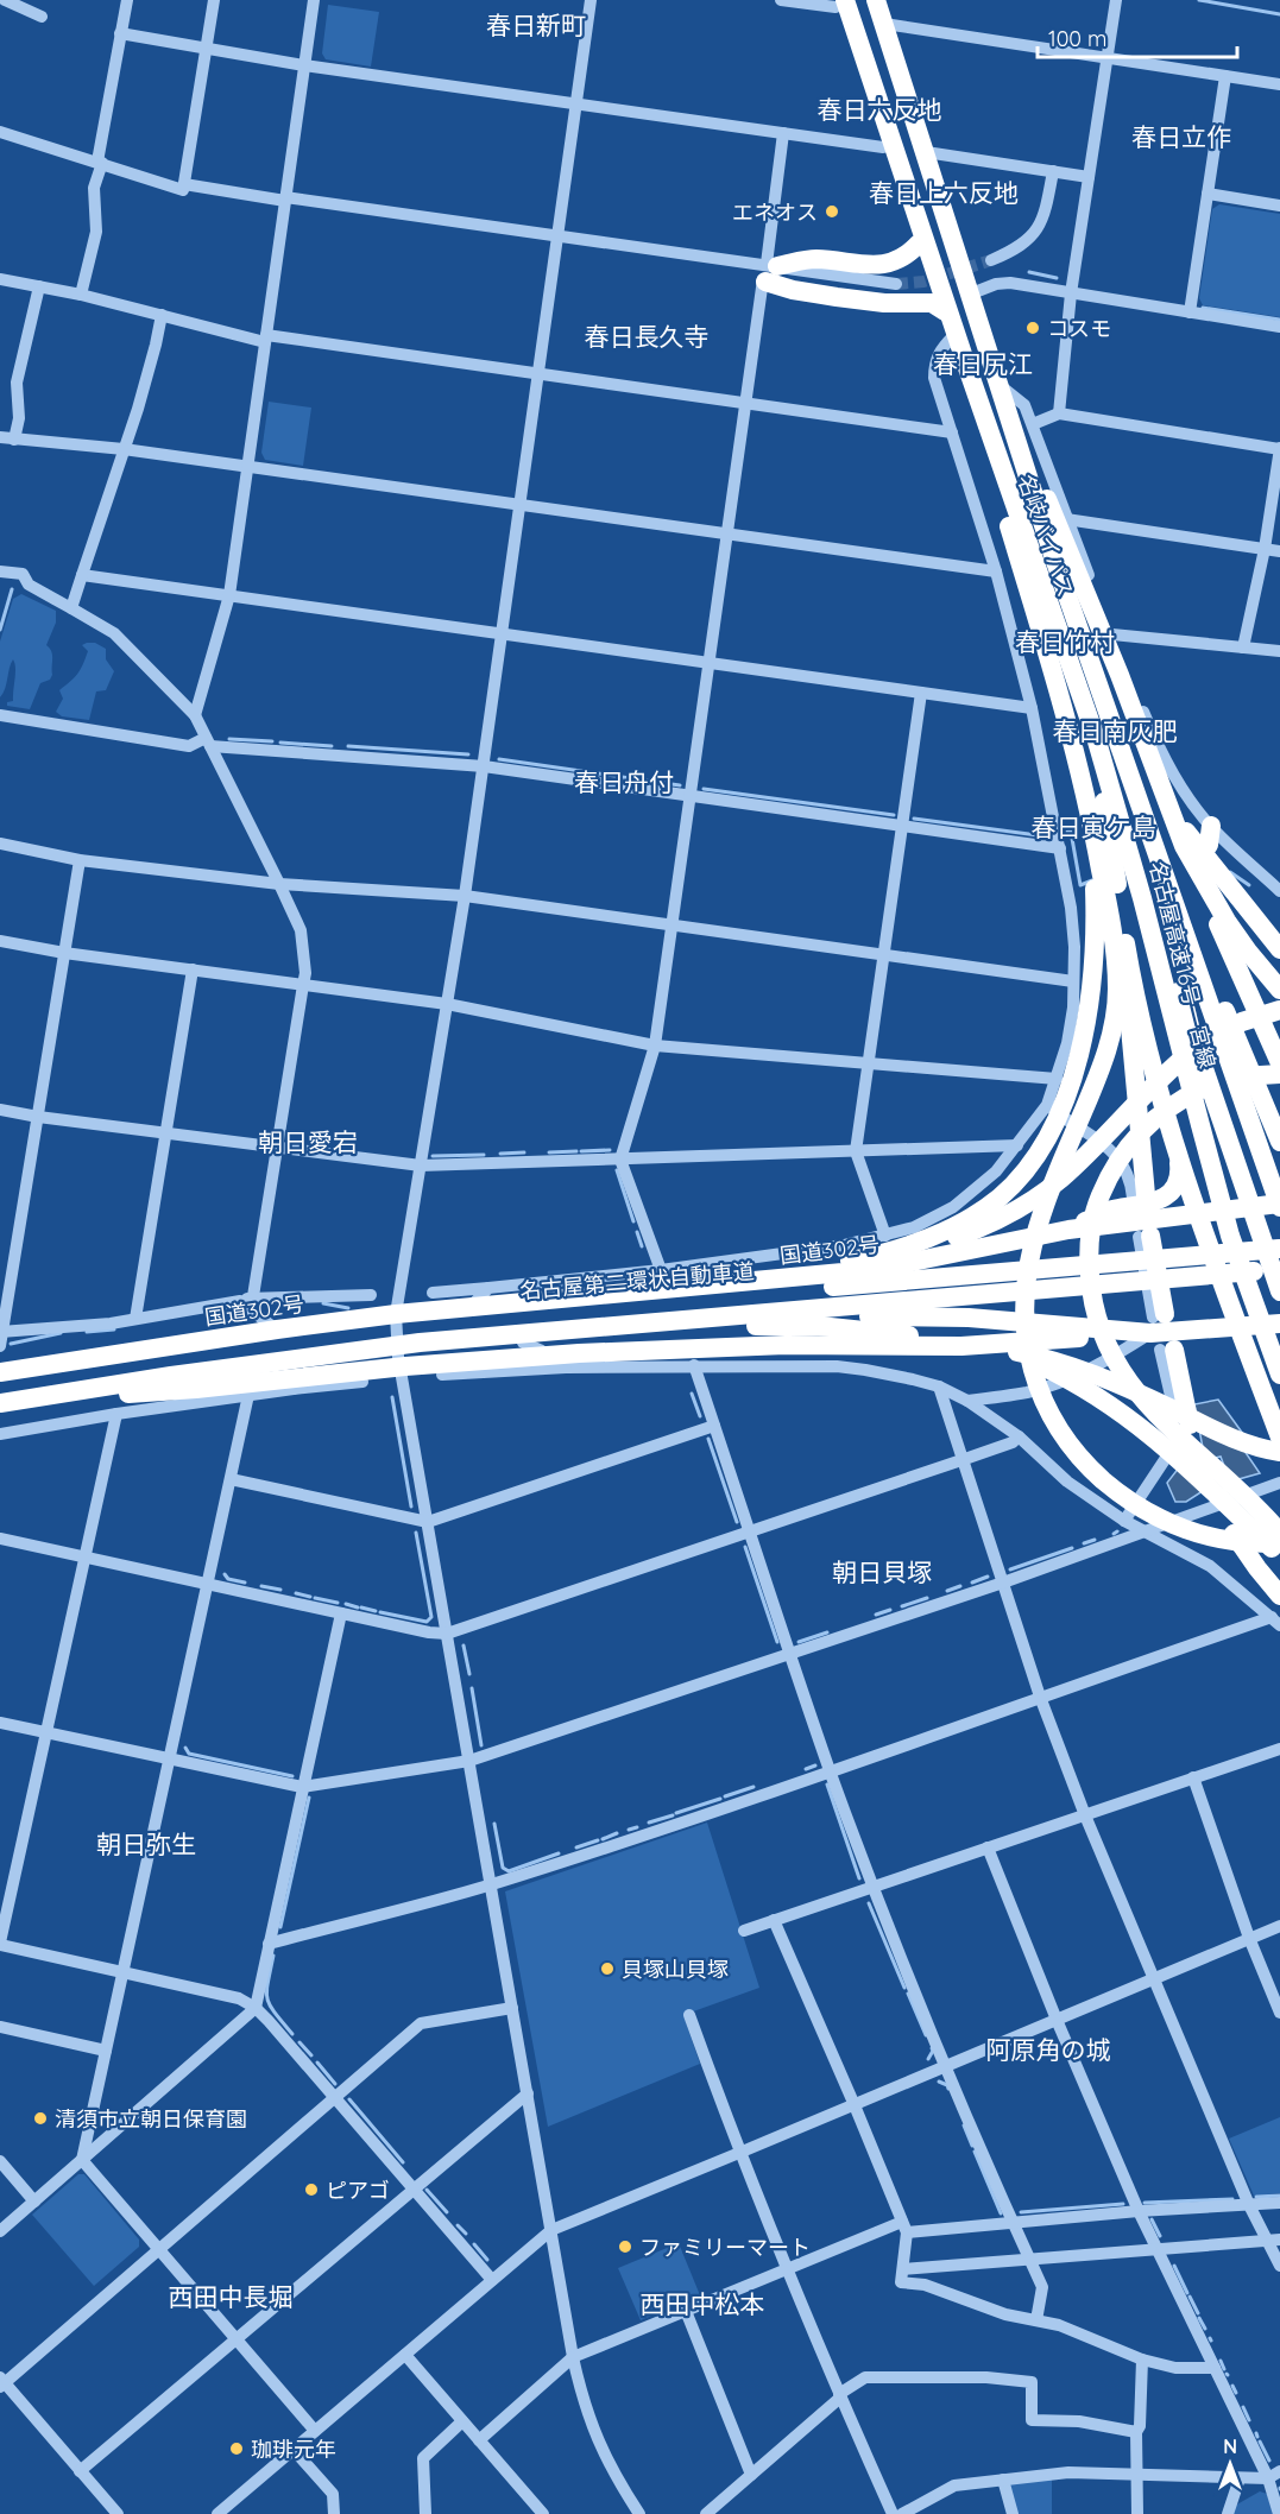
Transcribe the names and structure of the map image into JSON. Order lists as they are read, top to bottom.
{
  "streets": {
    "highway": [
      "名岐バイパス",
      "名古屋高速16号一宮線",
      "国道302号",
      "名古屋第二環状自動車道"
    ]
  },
  "crossings": [
    ["名岐バイパス", "名古屋高速16号一宮線"],
    ["名岐バイパス", "国道302号"]
  ],
  "districts": [
    "春日新町",
    "春日六反地",
    "春日立作",
    "春日上六反地",
    "春日長久寺",
    "春日尻江",
    "春日竹村",
    "春日南灰肥",
    "春日舟付",
    "春日寅ケ島",
    "朝日愛宕",
    "朝日貝塚",
    "朝日弥生",
    "阿原角の城",
    "西田中長堀",
    "西田中松本"
  ],
  "places": [
    "エネオス",
    "コスモ",
    "貝塚山貝塚",
    "清須市立朝日保育園",
    "ピアゴ",
    "ファミリーマート",
    "珈琲元年"
  ],
  "scale_bar": "100 m",
  "north": "top"
}
